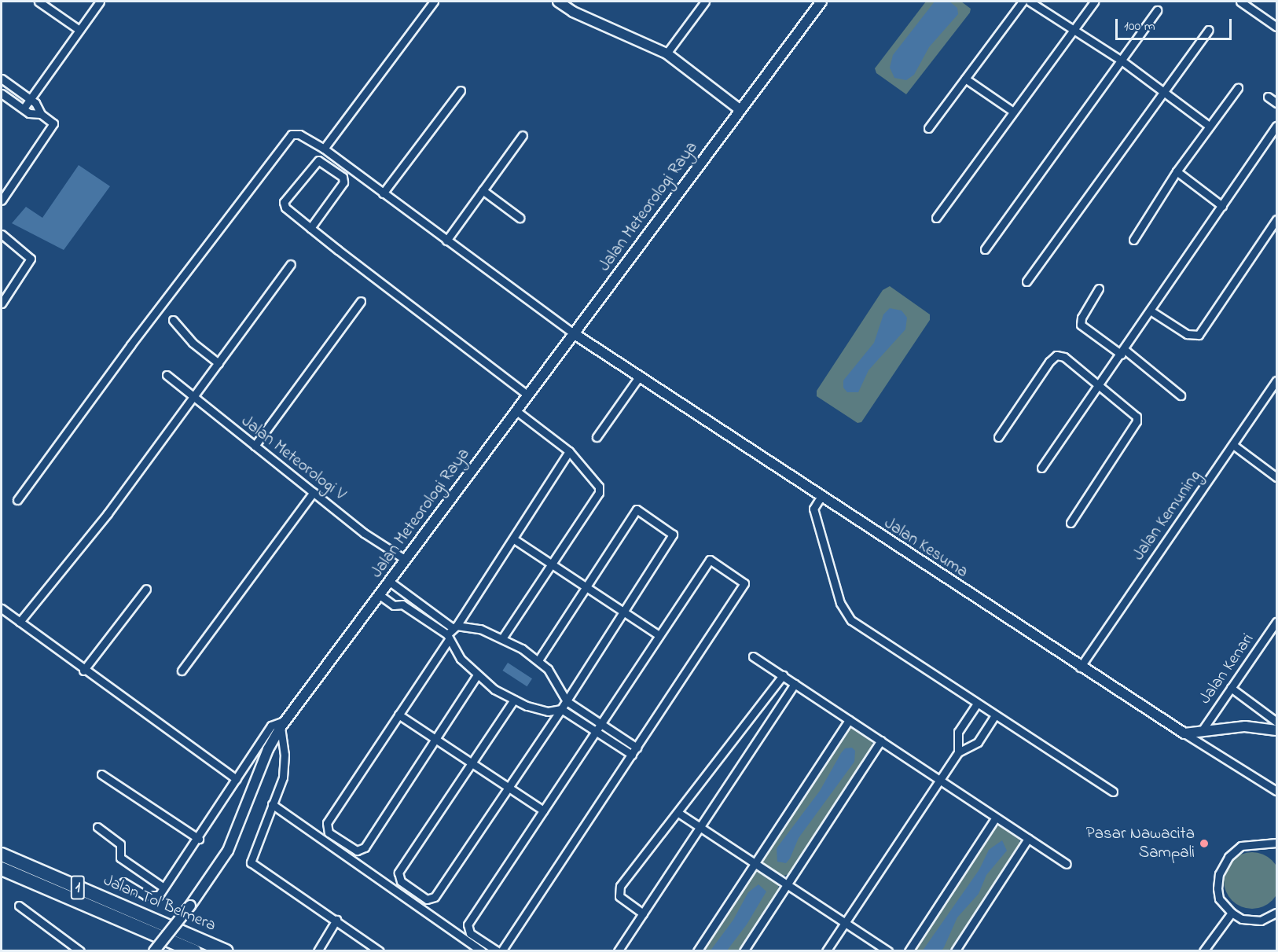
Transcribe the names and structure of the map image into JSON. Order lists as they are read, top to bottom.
{
  "streets": {
    "highway": ["1", "Jalan Tol Belmera"],
    "main road": ["Jalan Meteorologi Raya", "Jalan Kesuma"],
    "street": ["Jalan Meteorologi V", "Jalan Kemuning", "Jalan Kenari"]
  },
  "crossings": [
    ["Jalan Meteorologi Raya", "Jalan Meteorologi V"],
    ["Jalan Meteorologi Raya", "Jalan Kesuma"],
    ["Jalan Kemuning", "Jalan Kesuma"]
  ],
  "places": ["Pasar Nawacita Sampali"],
  "scale_bar": "100 m"
}
